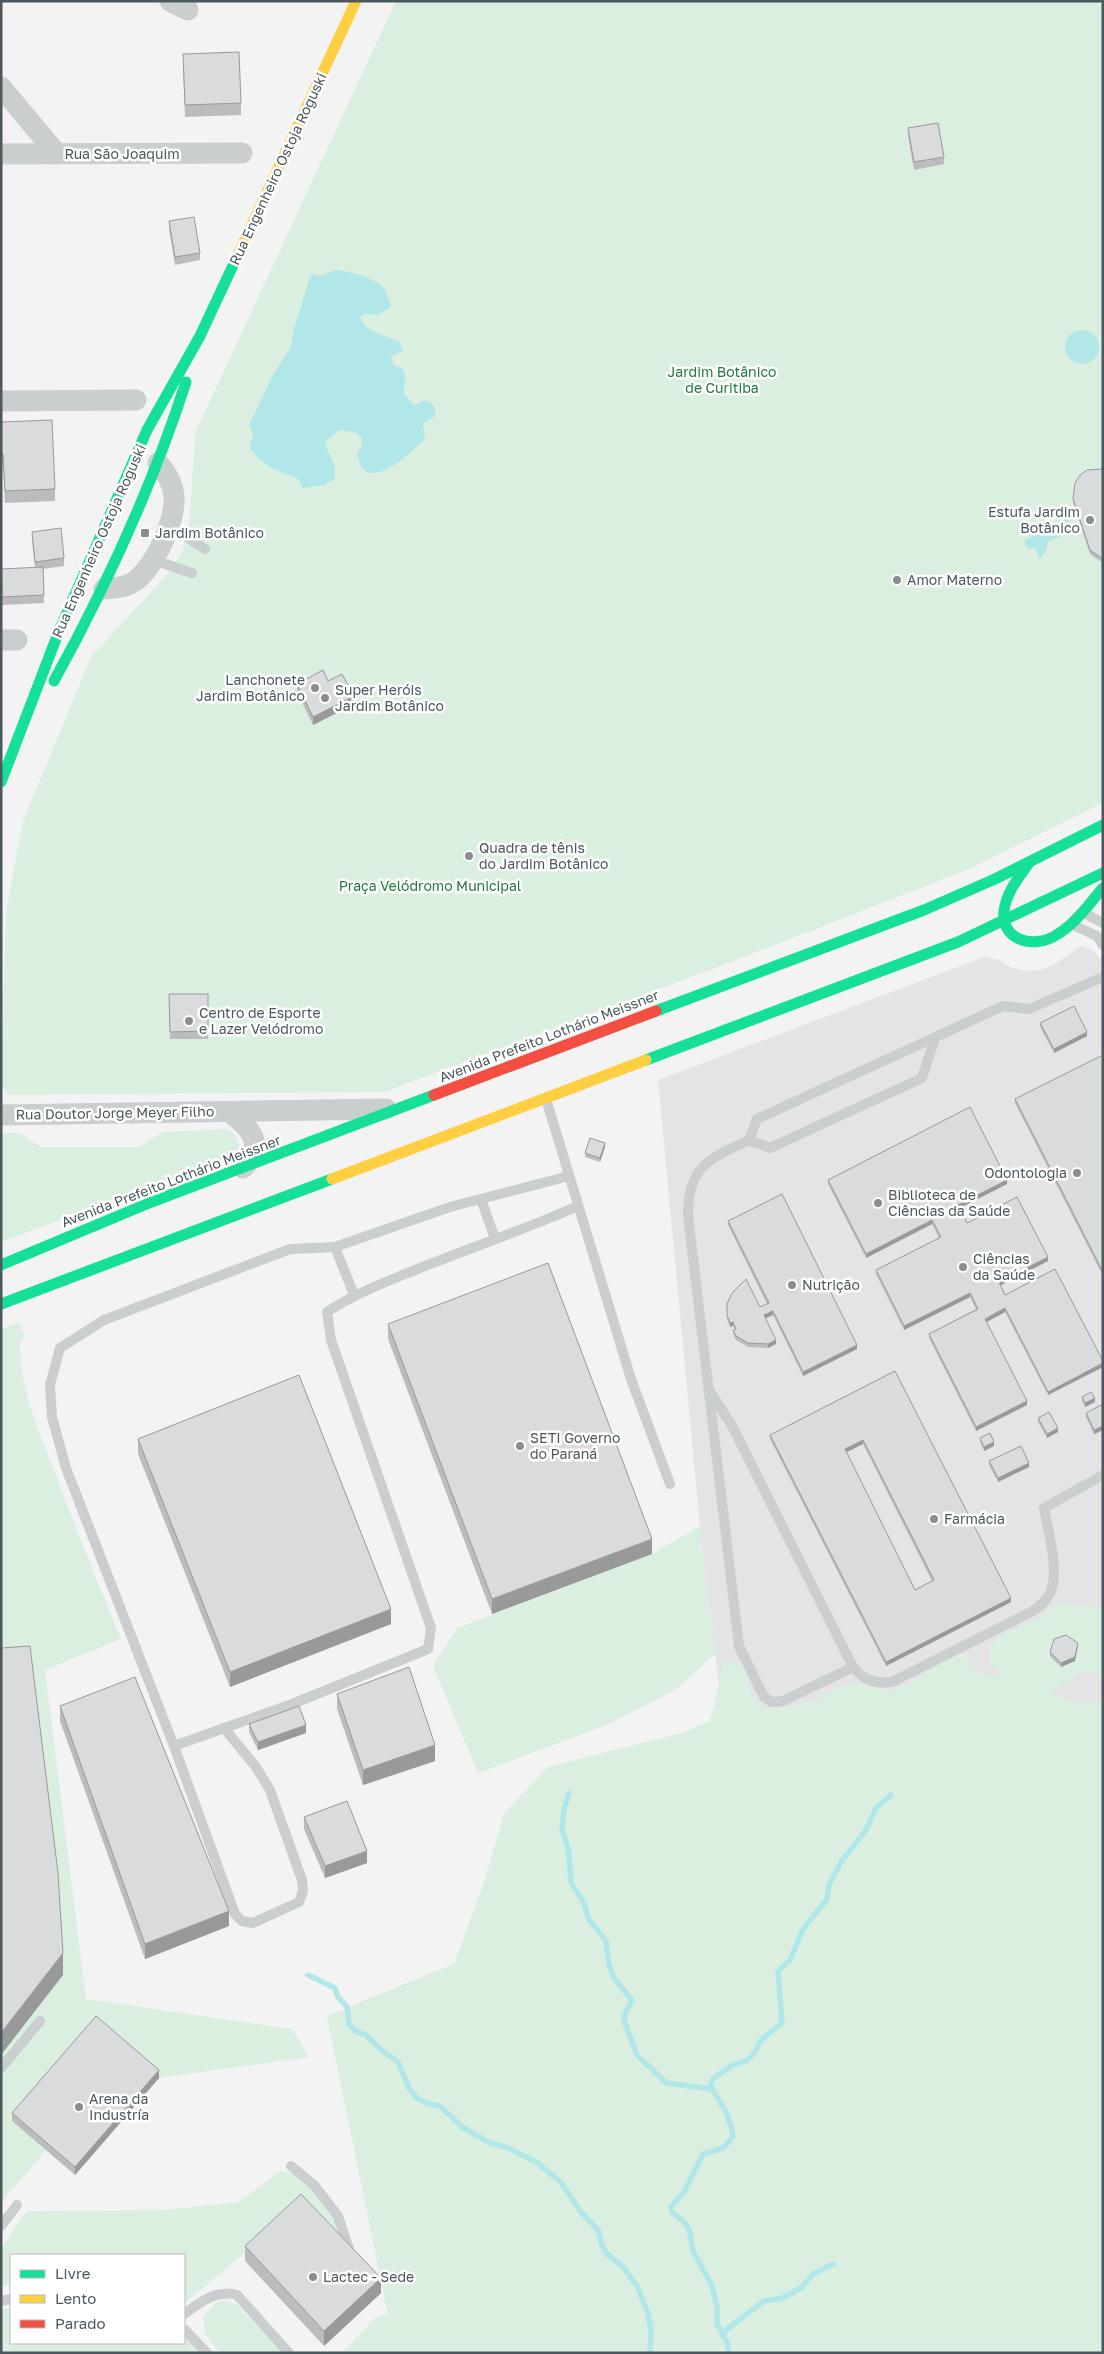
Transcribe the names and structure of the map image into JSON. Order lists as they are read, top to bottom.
{
  "streets": {
    "main road": ["Rua Engenheiro Ostoja Roguski", "Avenida Prefeito Lothário Meissner"],
    "street": ["Rua São Joaquim", "Rua Doutor Jorge Meyer Filho"]
  },
  "crossings": [
    ["Avenida Prefeito Lothário Meissner", "Rua Doutor Jorge Meyer Filho"]
  ],
  "parks": ["Jardim Botânico de Curitiba", "Praça Velódromo Municipal"],
  "places": {
    "other": [
      "Estufa Jardim Botânico",
      "Amor Materno",
      "Lanchonete Jardim Botânico",
      "Super Heróis Jardim Botânico",
      "Quadra de tênis do Jardim Botânico",
      "Centro de Esporte e Lazer Velódromo",
      "Odontologia",
      "Biblioteca de Ciências da Saúde",
      "Ciências da Saúde",
      "Nutrição",
      "SETI Governo do Paraná",
      "Farmácia",
      "Arena da Industría",
      "Lactec - Sede"
    ],
    "transit": ["Jardim Botânico"]
  },
  "legend": ["Livre", "Lento", "Parado"]
}
